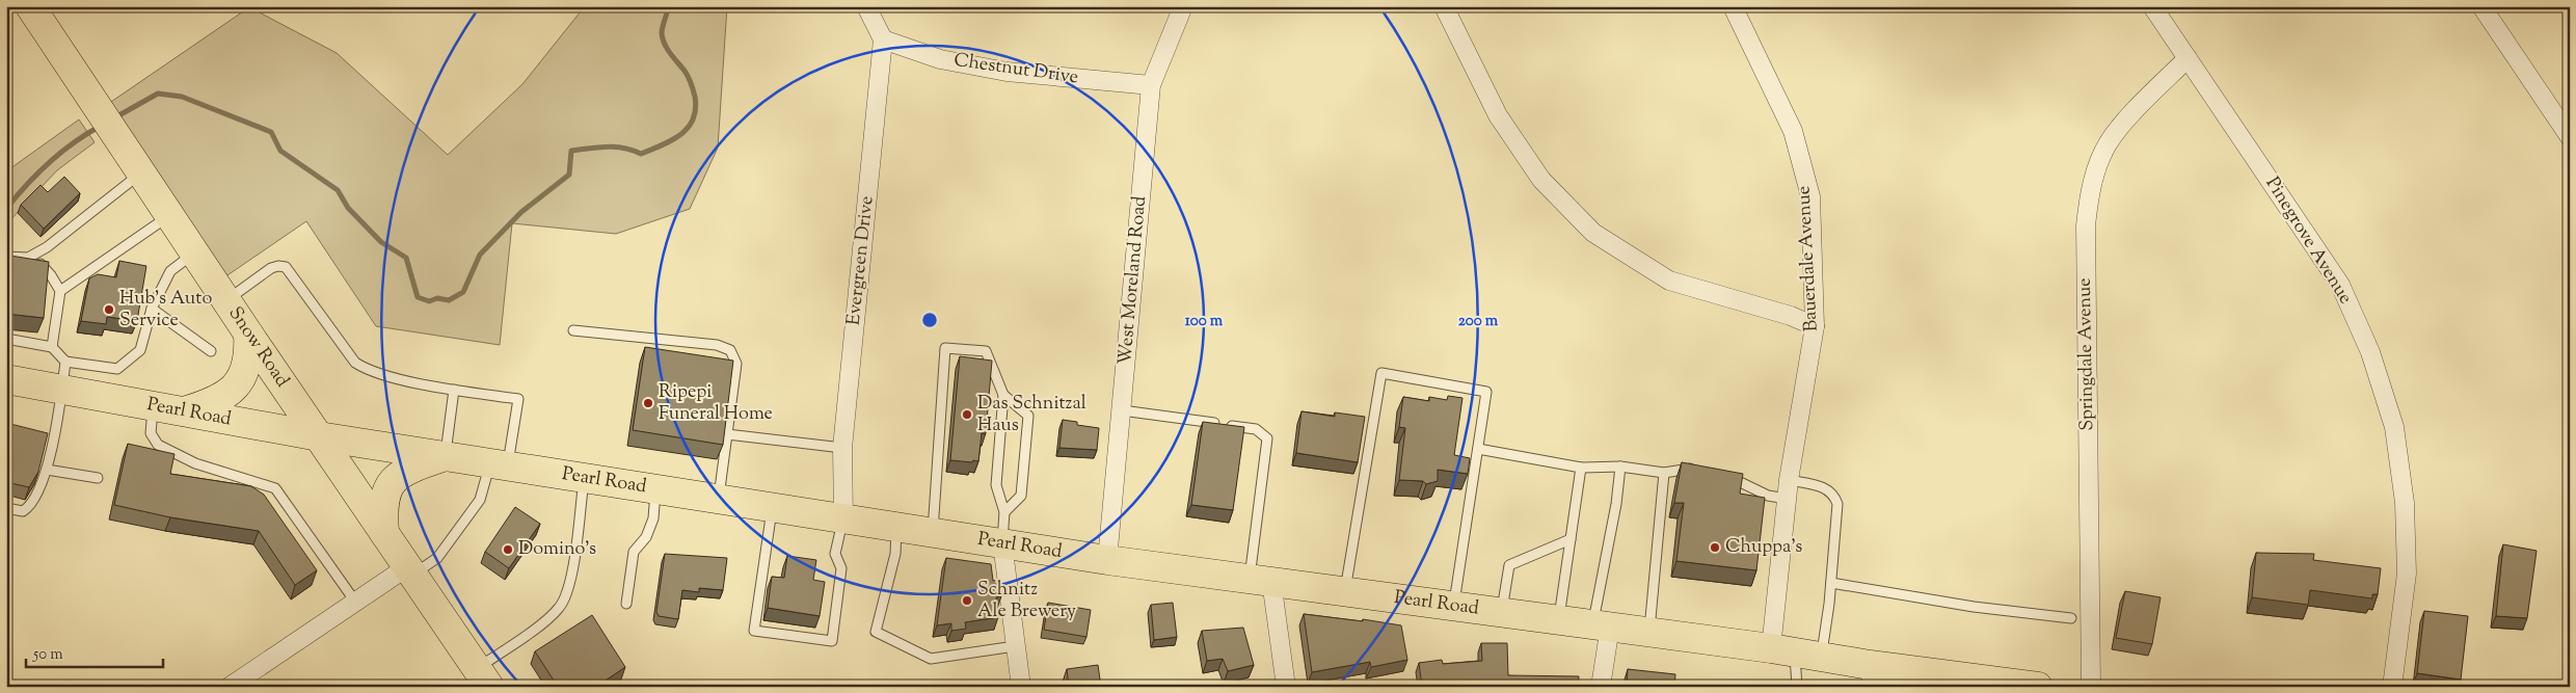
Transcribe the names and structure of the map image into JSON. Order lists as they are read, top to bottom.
{
  "streets": {
    "main road": ["Snow Road", "Pearl Road"],
    "street": [
      "Chestnut Drive",
      "Pinegrove Avenue",
      "Bauerdale Avenue",
      "Evergreen Drive",
      "West Moreland Road",
      "Springdale Avenue"
    ]
  },
  "crossings": [
    ["Chestnut Drive", "Evergreen Drive"],
    ["Chestnut Drive", "West Moreland Road"],
    ["Pinegrove Avenue", "Springdale Avenue"],
    ["Bauerdale Avenue", "Pearl Road"],
    ["Evergreen Drive", "Pearl Road"],
    ["West Moreland Road", "Pearl Road"],
    ["Snow Road", "Pearl Road"]
  ],
  "places": [
    "Hub's Auto Service",
    "Ripepi Funeral Home",
    "Das Schnitzal Haus",
    "Chuppa's",
    "Domino's",
    "Schnitz Ale Brewery"
  ],
  "scale_bar": "50 m",
  "rings": ["100 m", "200 m"]
}
